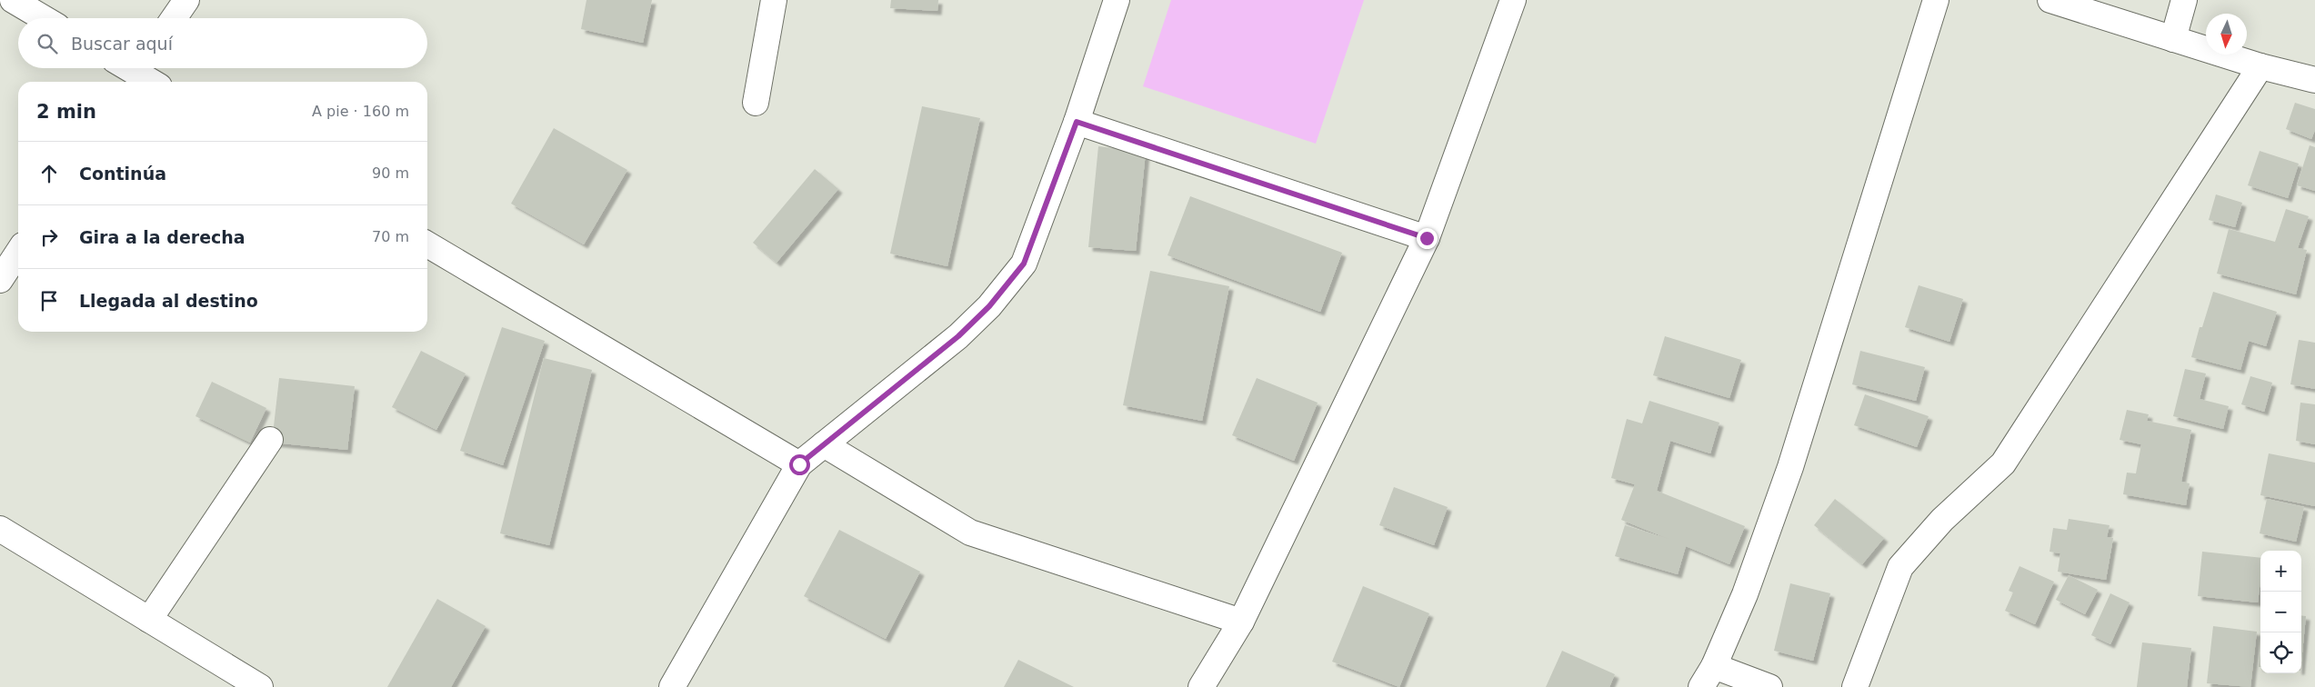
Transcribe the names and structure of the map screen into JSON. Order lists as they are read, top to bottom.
{
  "north": "bottom",
  "page": {
    "search": "Buscar aquí",
    "heading": ["2 min", "A pie · 160 m"],
    "list": [
      ["Continúa", "90 m"],
      ["Gira a la derecha", "70 m"],
      "Llegada al destino"
    ],
    "map_buttons": ["+", "−"]
  }
}
